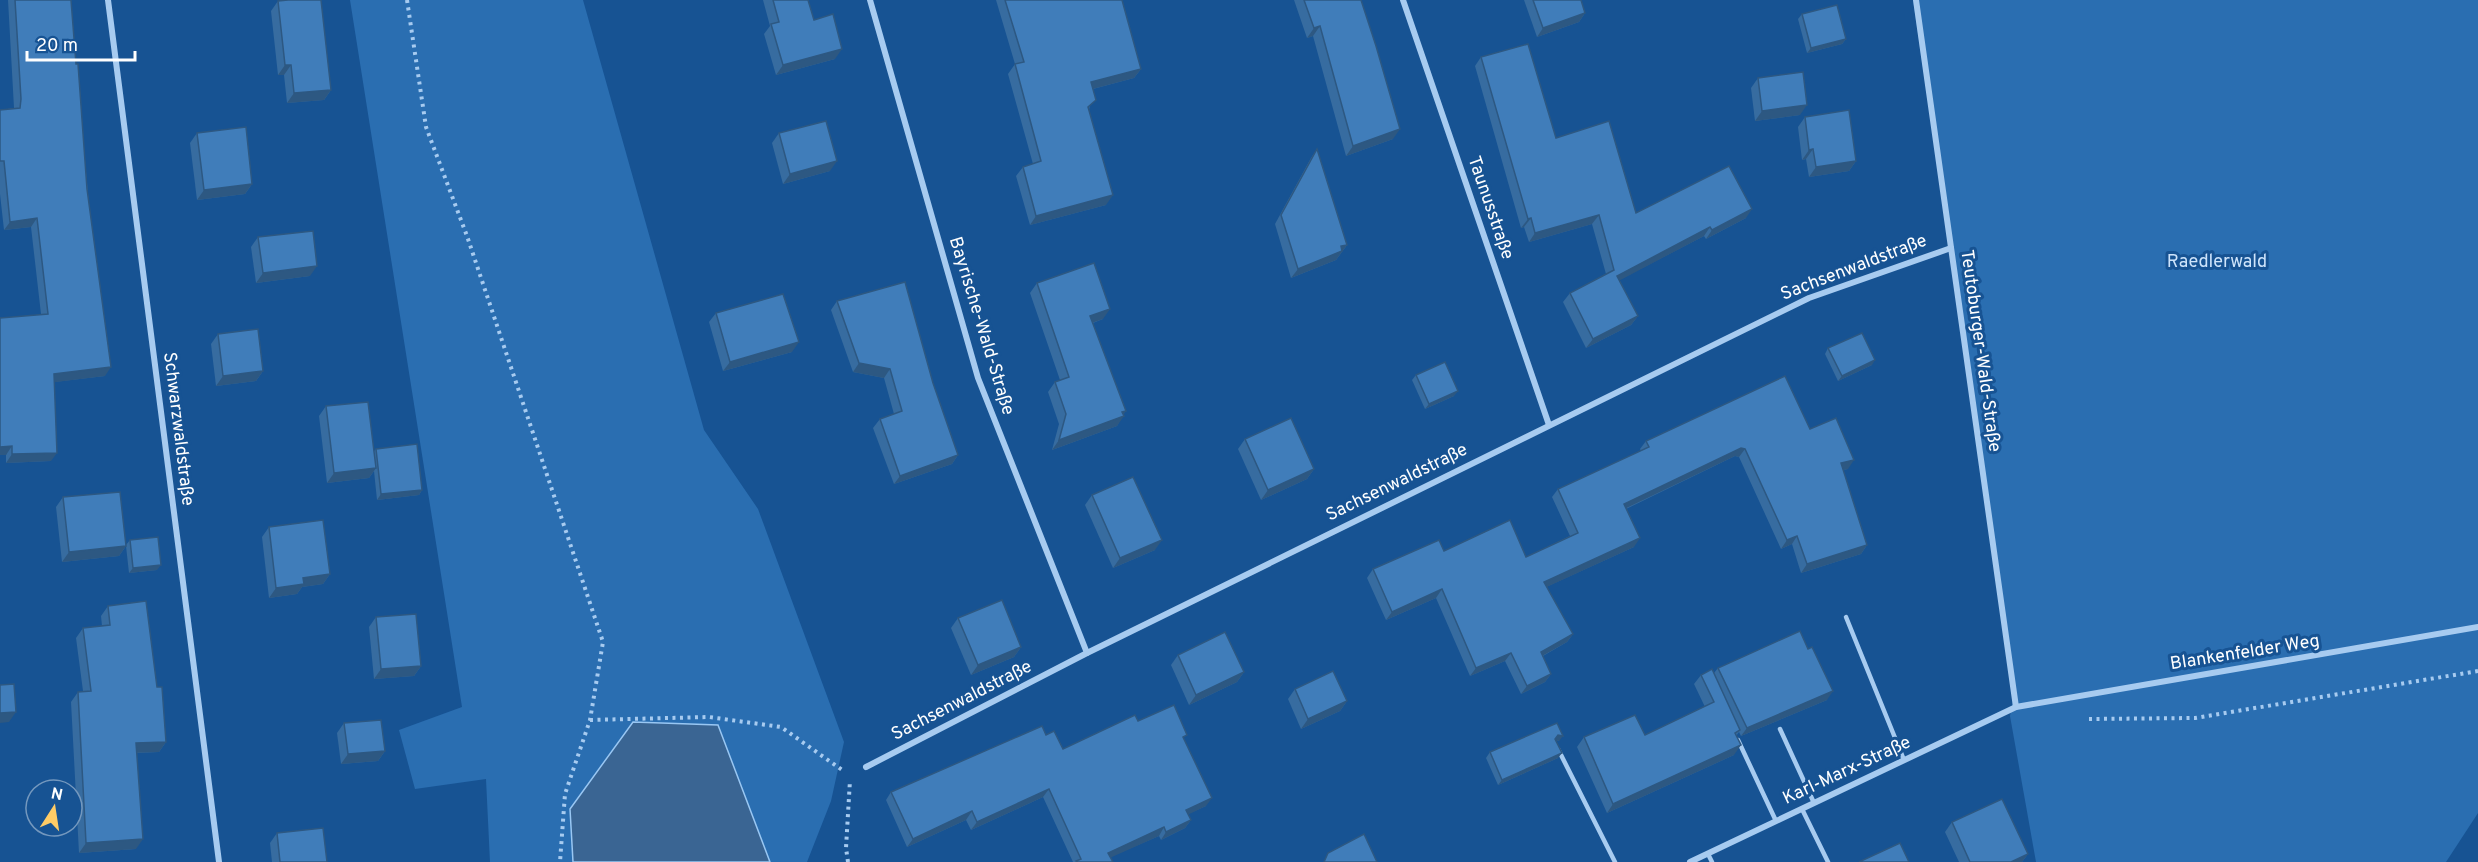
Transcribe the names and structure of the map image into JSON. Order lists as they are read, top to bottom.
{
  "streets": {
    "street": [
      "Taunusstraße",
      "Sachsenwaldstraße",
      "Bayrische-Wald-Straße",
      "Teutoburger-Wald-Straße",
      "Schwarzwaldstraße",
      "Blankenfelder Weg",
      "Karl-Marx-Straße"
    ]
  },
  "crossings": [
    ["Taunusstraße", "Sachsenwaldstraße"],
    ["Sachsenwaldstraße", "Bayrische-Wald-Straße"],
    ["Sachsenwaldstraße", "Teutoburger-Wald-Straße"],
    ["Teutoburger-Wald-Straße", "Blankenfelder Weg"],
    ["Teutoburger-Wald-Straße", "Karl-Marx-Straße"],
    ["Blankenfelder Weg", "Karl-Marx-Straße"]
  ],
  "parks": ["Raedlerwald"],
  "scale_bar": "20 m",
  "north": "top"
}
